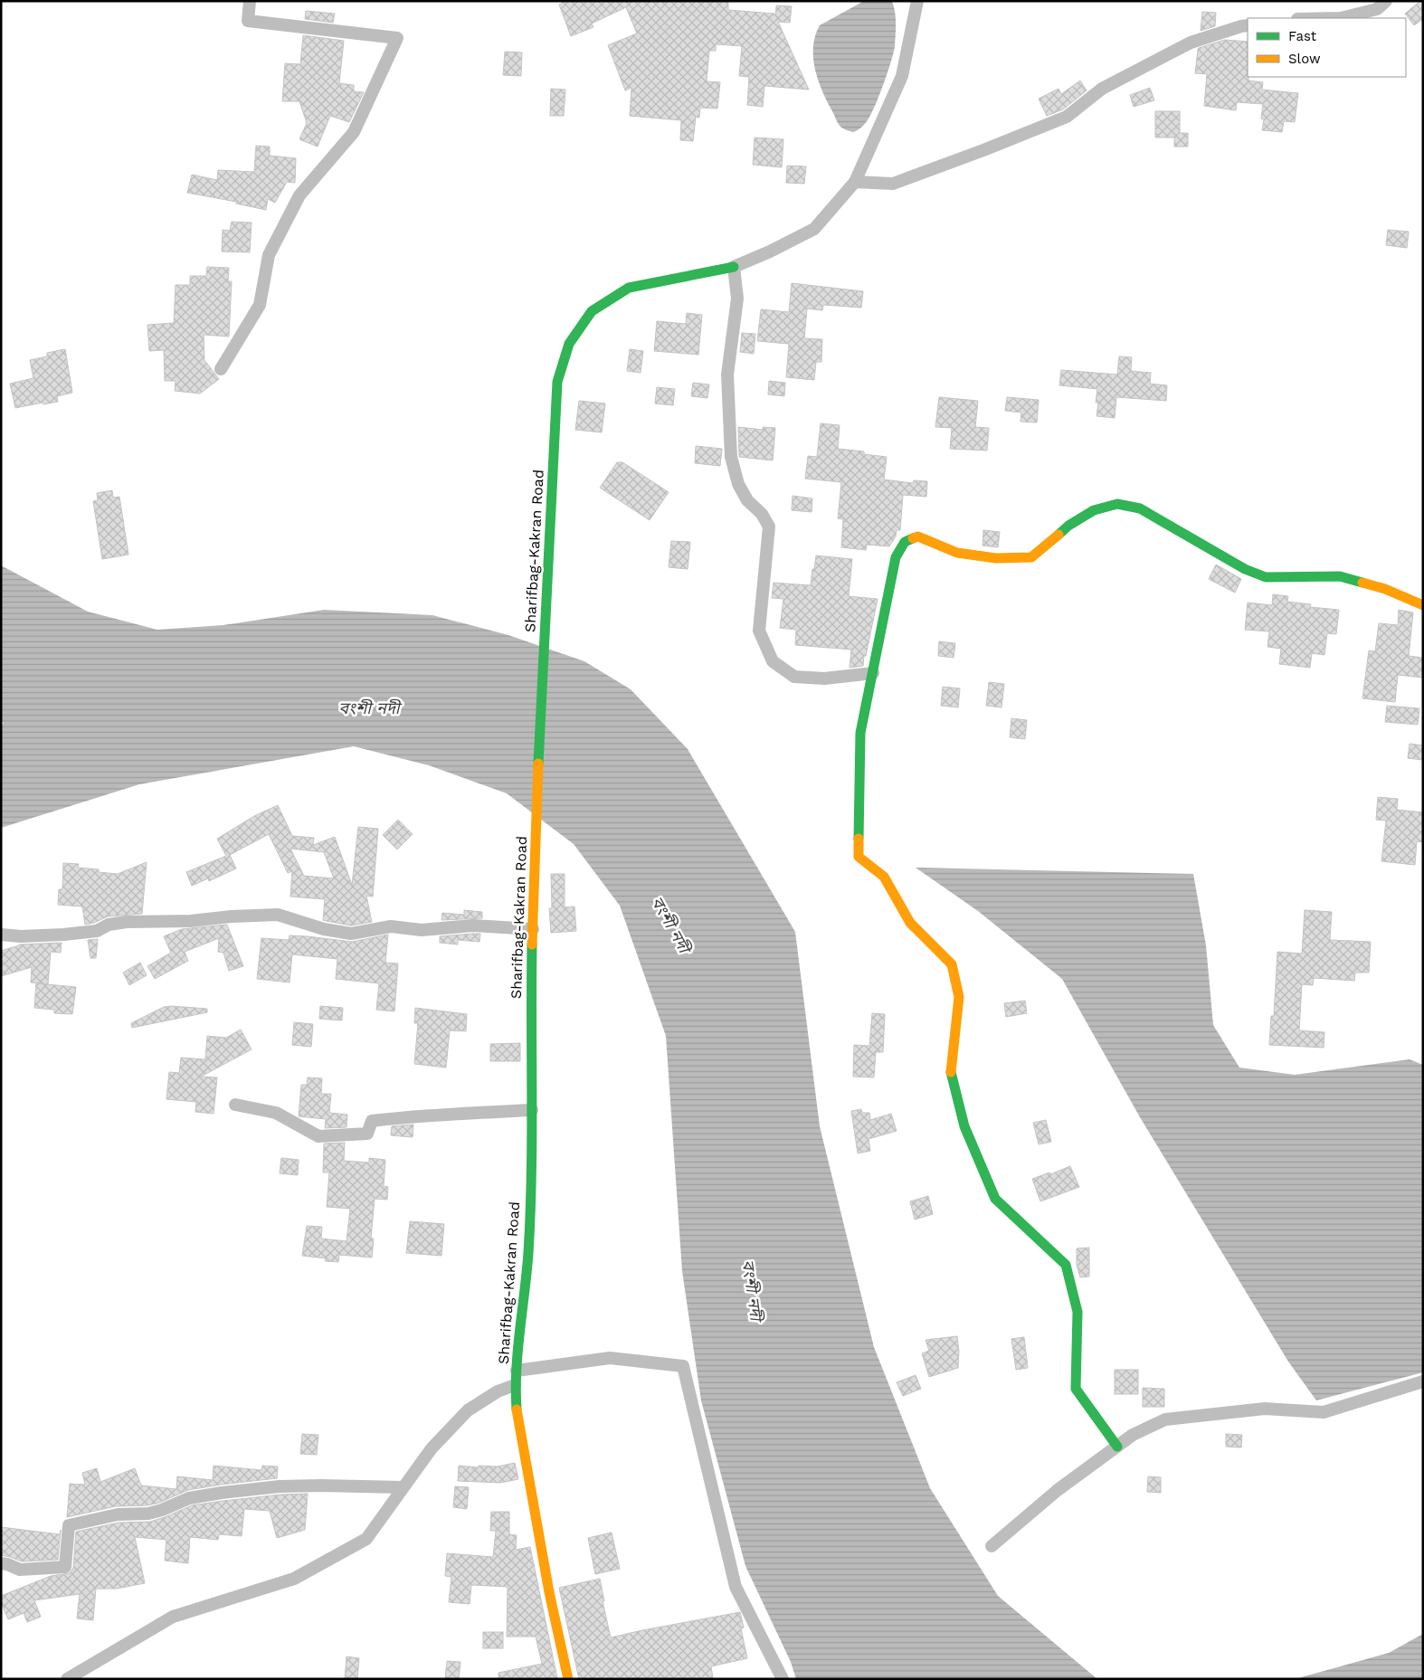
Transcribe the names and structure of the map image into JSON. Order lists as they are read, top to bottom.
{
  "streets": {
    "street": ["Sharifbag-Kakran Road"]
  },
  "water": ["বংশী নদী"],
  "legend": ["Fast", "Slow"]
}
